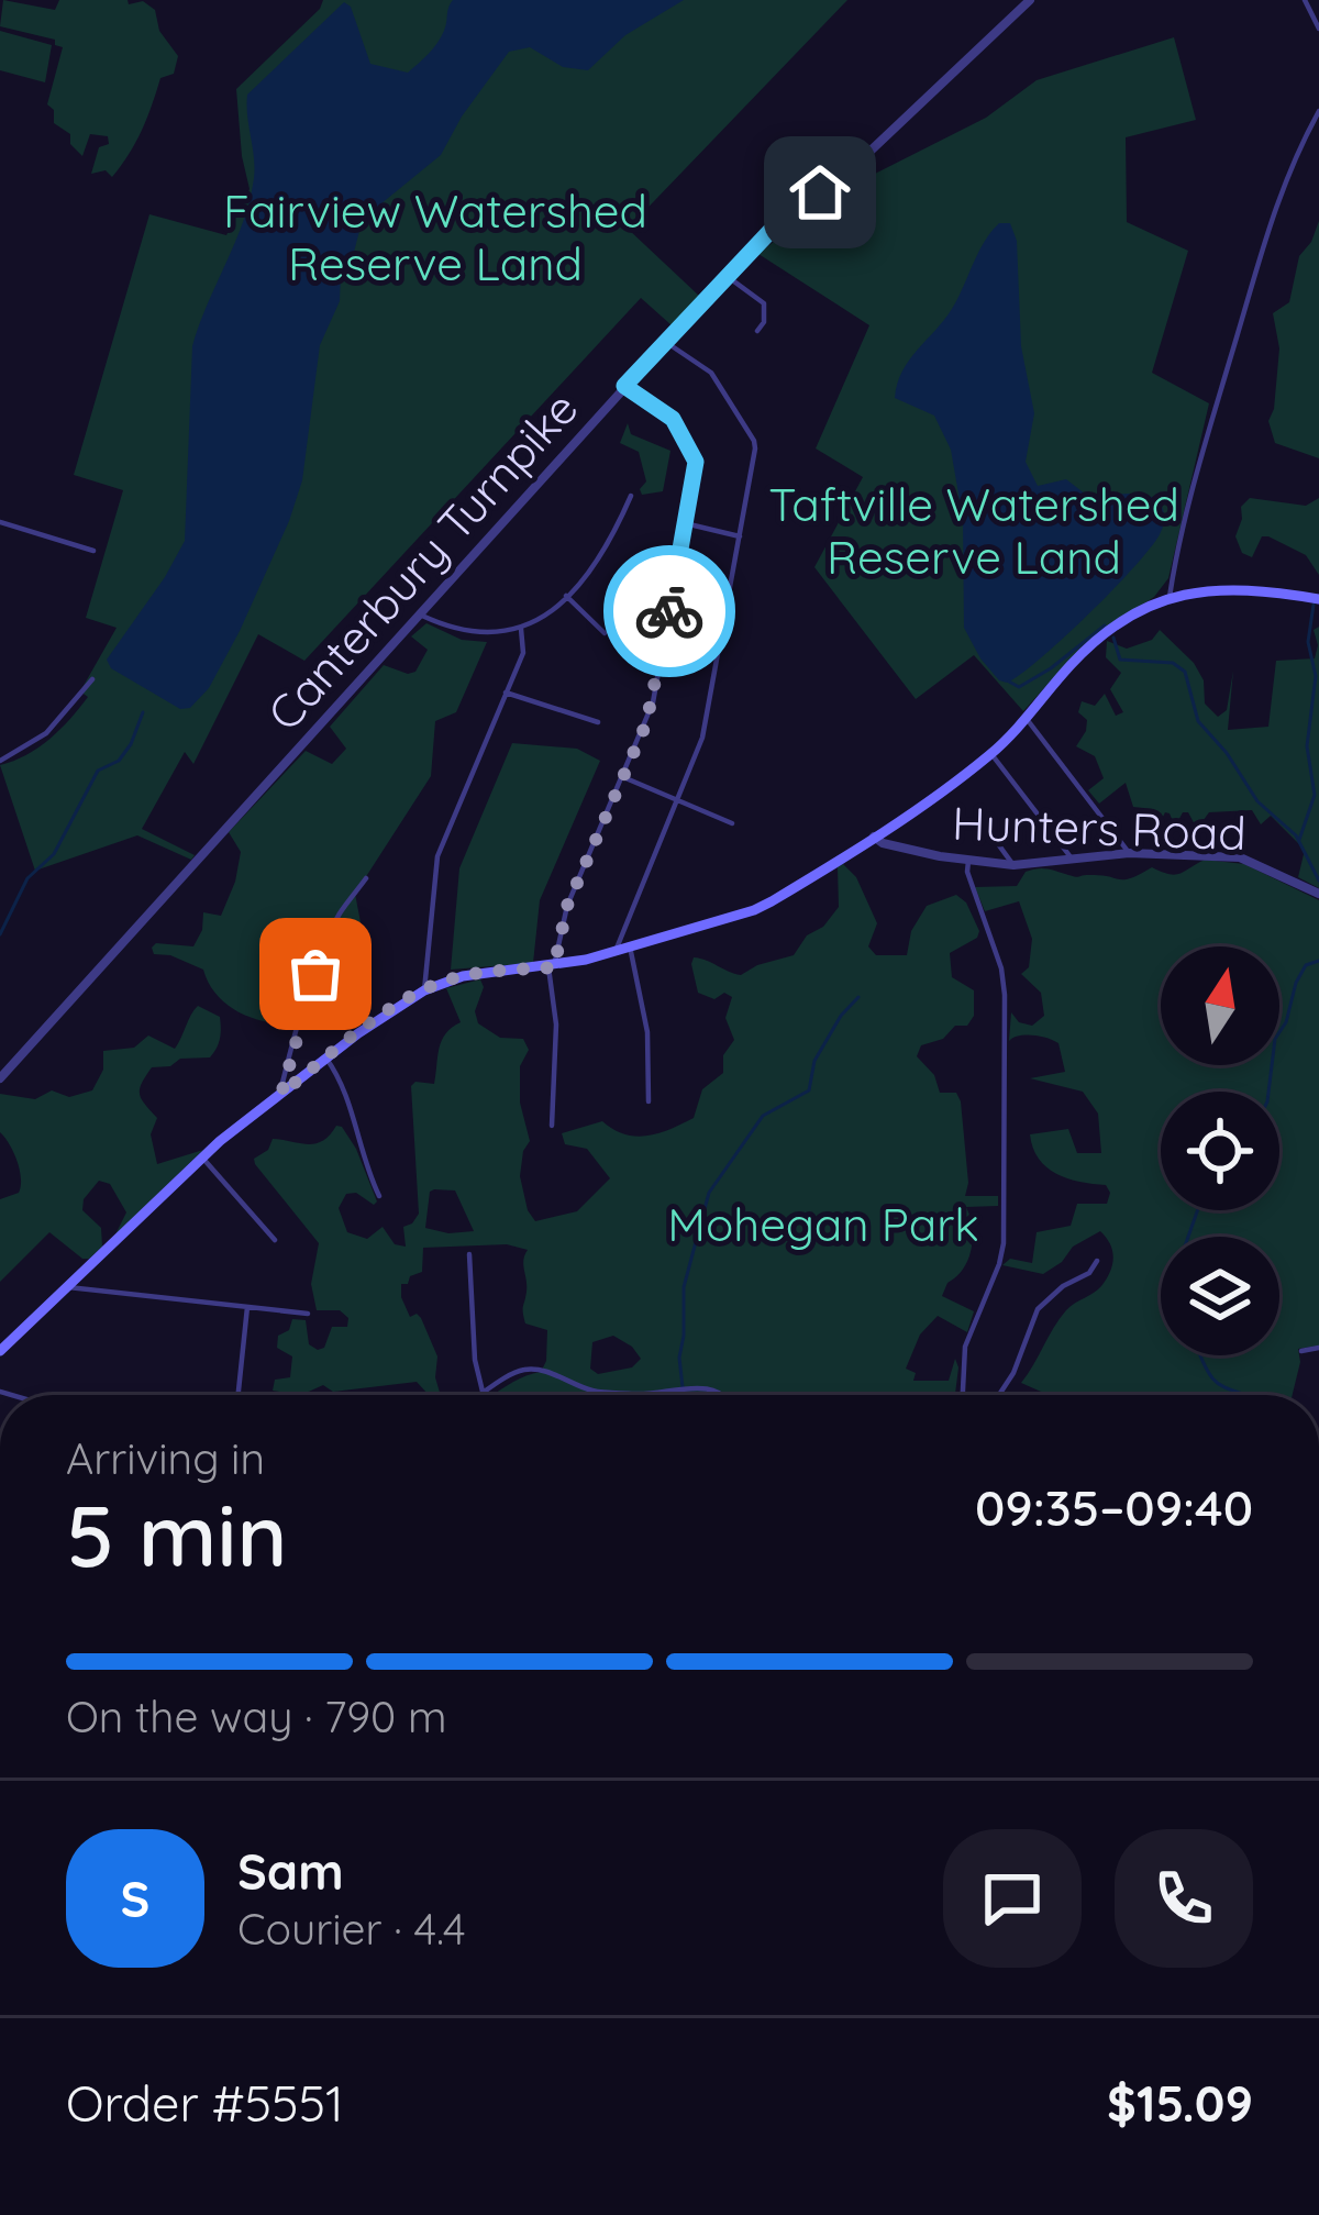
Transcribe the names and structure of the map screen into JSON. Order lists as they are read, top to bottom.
{
  "streets": {
    "street": ["Canterbury Turnpike", "Hunters Road"]
  },
  "parks": ["Fairview Watershed Reserve Land", "Taftville Watershed Reserve Land", "Mohegan Park"],
  "north": "top",
  "page": {
    "heading": ["5 min", "Arriving in", "09:35–09:40"],
    "panel": [
      "Sam",
      "Courier · 4.4",
      "Order #5551",
      "$15.09"
    ],
    "bar": "On the way · 790 m",
    "round": "S"
  }
}
